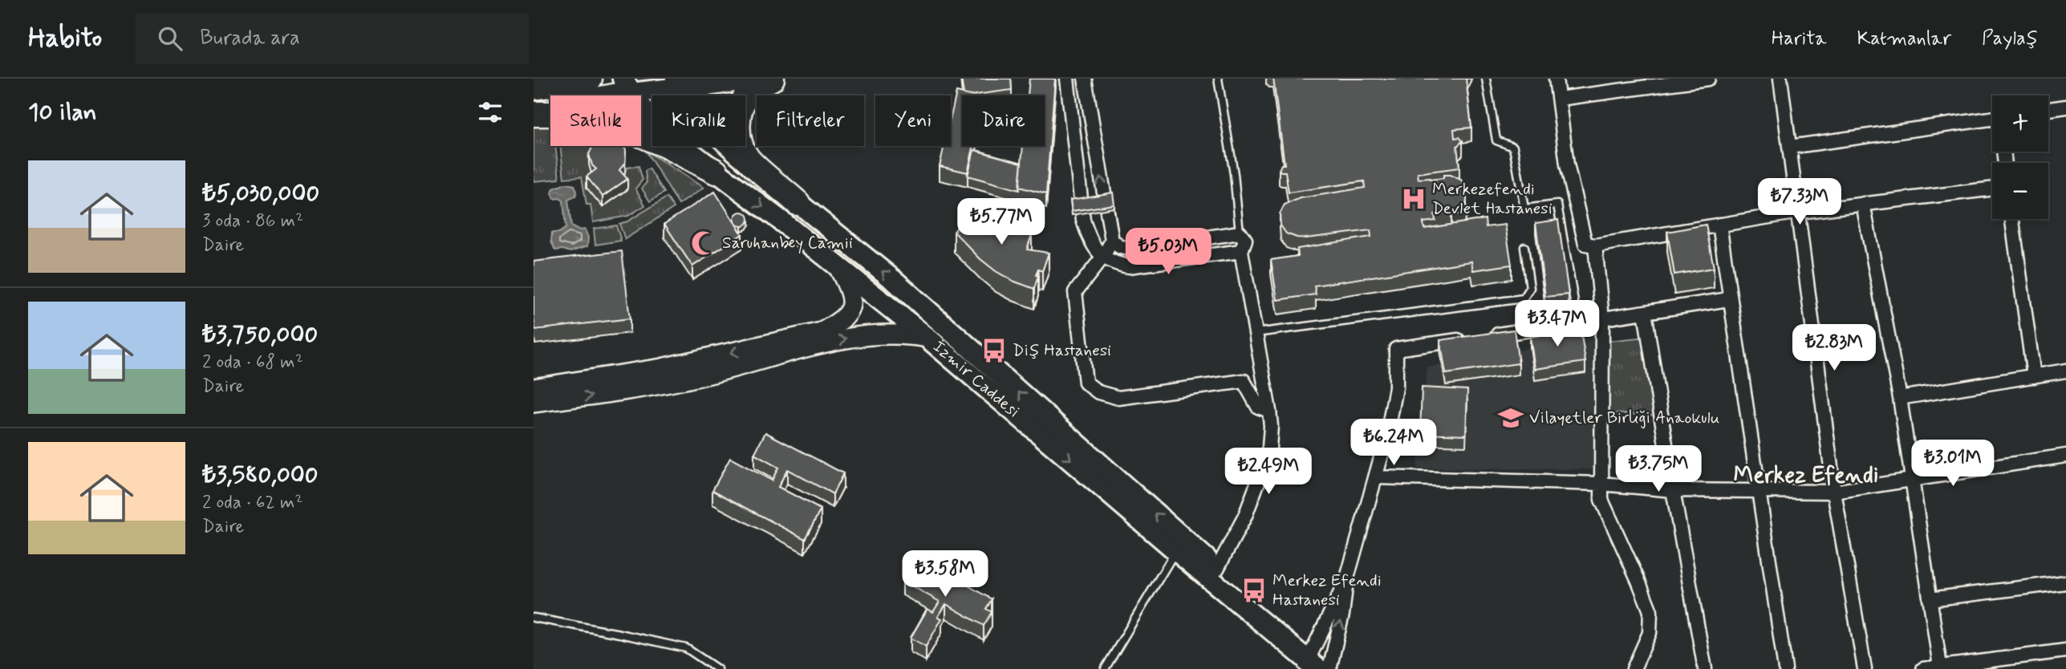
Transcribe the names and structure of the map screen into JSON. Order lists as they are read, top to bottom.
{
  "streets": {
    "main road": ["İzmir Caddesi"]
  },
  "districts": ["Merkez Efendi"],
  "places": {
    "hospital": ["Merkezefendi Devlet Hastanesi"],
    "mosque": ["Saruhanbey Camii"],
    "bus stop": ["Diş Hastanesi", "Merkez Efendi Hastanesi"],
    "school or university": ["Vilayetler Birliği Anaokulu"]
  },
  "page": {
    "header": "Habito",
    "search": "Burada ara",
    "nav": ["Harita", "Katmanlar", "Paylaş"],
    "heading": "10 ilan",
    "map_buttons": ["+", "−"],
    "chip": [
      "Satılık",
      "Kiralık",
      "Filtreler",
      "Yeni",
      "Daire"
    ],
    "list": [
      {
        "name": "₺5,030,000",
        "note": "3 oda · 86 m² · Daire"
      },
      {
        "name": "₺3,750,000",
        "note": "2 oda · 68 m² · Daire"
      },
      {
        "name": "₺3,580,000",
        "note": "2 oda · 62 m² · Daire"
      }
    ],
    "price": [
      "₺7.33M",
      "₺5.77M",
      "₺5.03M",
      "₺3.47M",
      "₺2.83M",
      "₺6.24M",
      "₺3.01M",
      "₺3.75M",
      "₺2.49M",
      "₺3.58M"
    ]
  }
}
